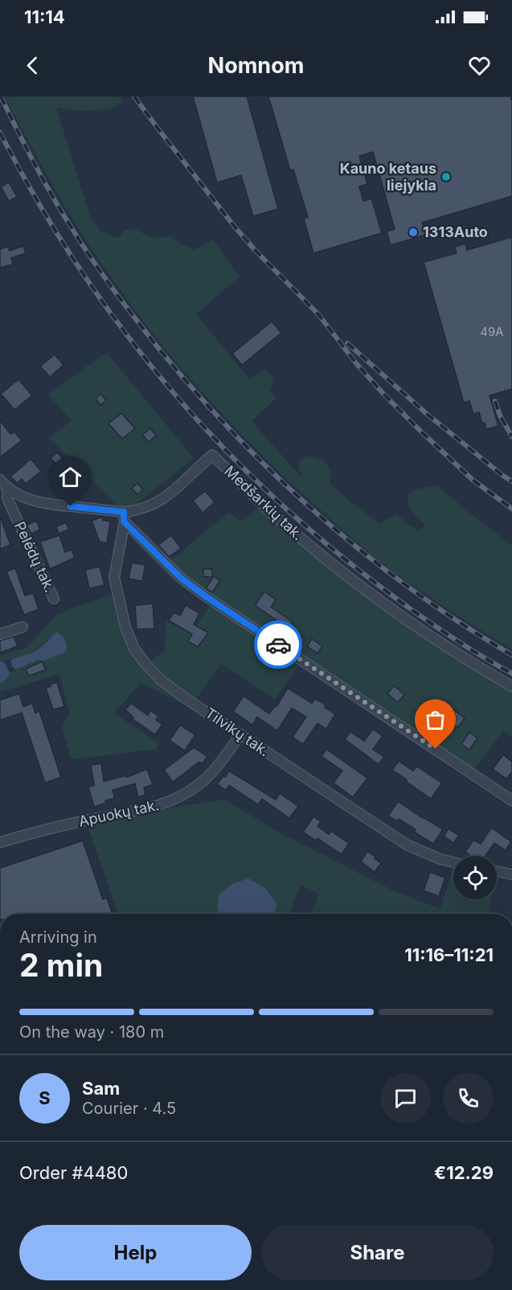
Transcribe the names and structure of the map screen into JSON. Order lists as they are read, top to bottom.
{
  "streets": {
    "street": [
      "Medšarkių tak.",
      "Pelėdų tak.",
      "Tilvikų tak.",
      "Apuokų tak."
    ]
  },
  "crossings": [
    ["Medšarkių tak.", "Pelėdų tak."],
    ["Medšarkių tak.", "Tilvikų tak."],
    ["Tilvikų tak.", "Apuokų tak."]
  ],
  "places": ["Kauno ketaus liejykla", "1313Auto"],
  "house_numbers": ["49A"],
  "page": {
    "status": "11:14",
    "header": "Nomnom",
    "heading": ["2 min", "Arriving in", "11:16–11:21"],
    "panel": [
      "Sam",
      "Courier · 4.5",
      "Order #4480",
      "€12.29"
    ],
    "bar": "On the way · 180 m",
    "round": "S",
    "buttons": ["Help", "Share"]
  }
}
